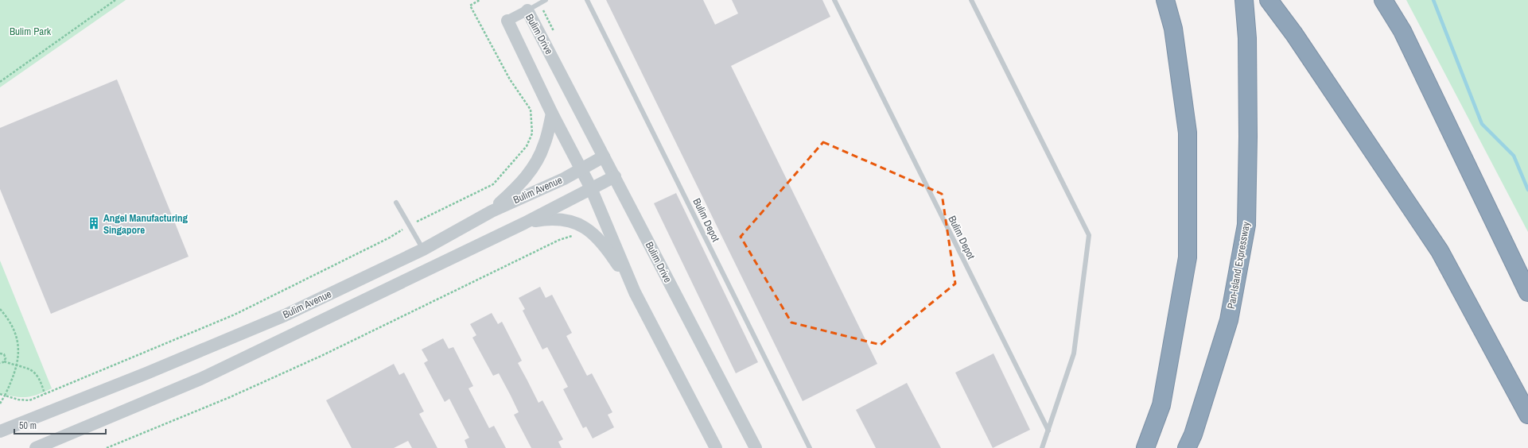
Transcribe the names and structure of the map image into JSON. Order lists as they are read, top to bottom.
{
  "streets": {
    "highway": ["Pan-Island Expressway"],
    "street": ["Bulim Drive", "Bulim Avenue"],
    "lane": ["Bulim Depot"]
  },
  "crossings": [
    ["Bulim Drive", "Bulim Avenue"]
  ],
  "parks": ["Bulim Park"],
  "places": {
    "building": ["Angel Manufacturing Singapore"]
  },
  "scale_bar": "50 m"
}
